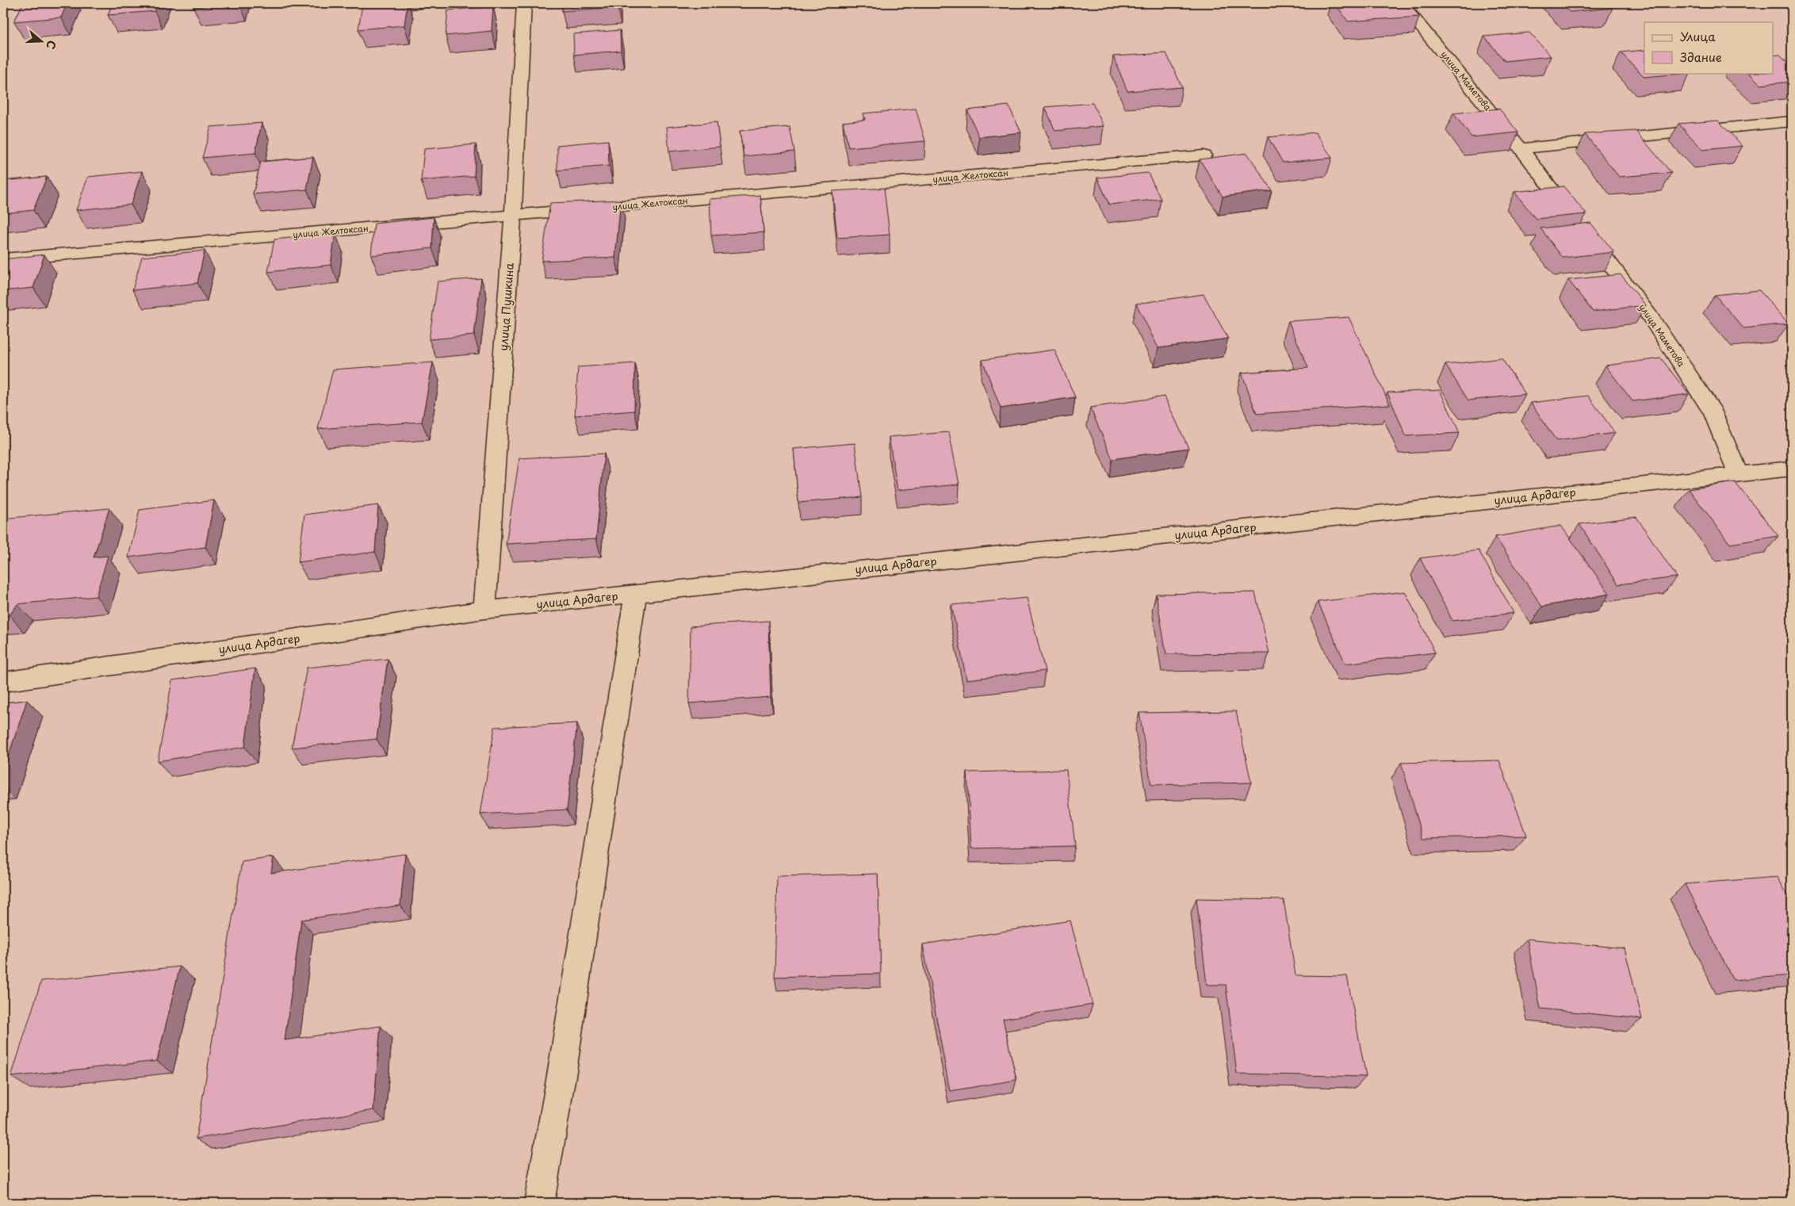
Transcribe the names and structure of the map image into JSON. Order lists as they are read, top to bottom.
{
  "streets": {
    "street": [
      "улица Маметова",
      "улица Желтоксан",
      "улица Пушкина",
      "улица Ардагер"
    ]
  },
  "crossings": [
    ["улица Маметова", "улица Ардагер"],
    ["улица Желтоксан", "улица Пушкина"],
    ["улица Пушкина", "улица Ардагер"]
  ],
  "legend": ["Улица", "Здание"],
  "north": "right"
}
